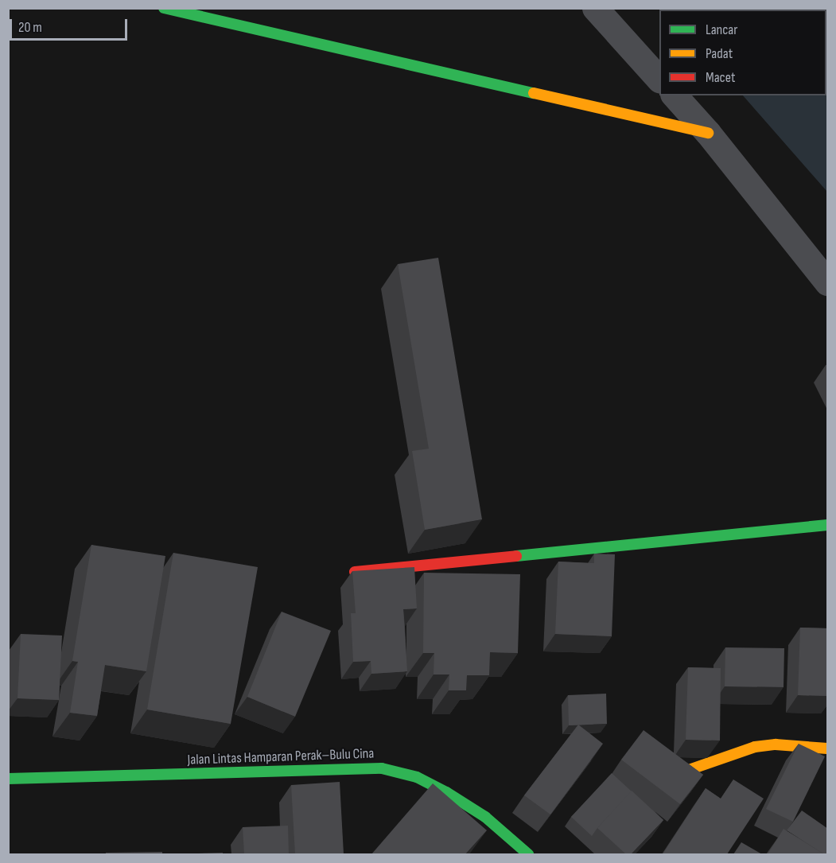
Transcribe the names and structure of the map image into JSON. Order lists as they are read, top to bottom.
{
  "streets": {
    "street": ["Jalan Lintas Hamparan Perak–Bulu Cina"]
  },
  "legend": ["Lancar", "Padat", "Macet"],
  "scale_bar": "20 m"
}
